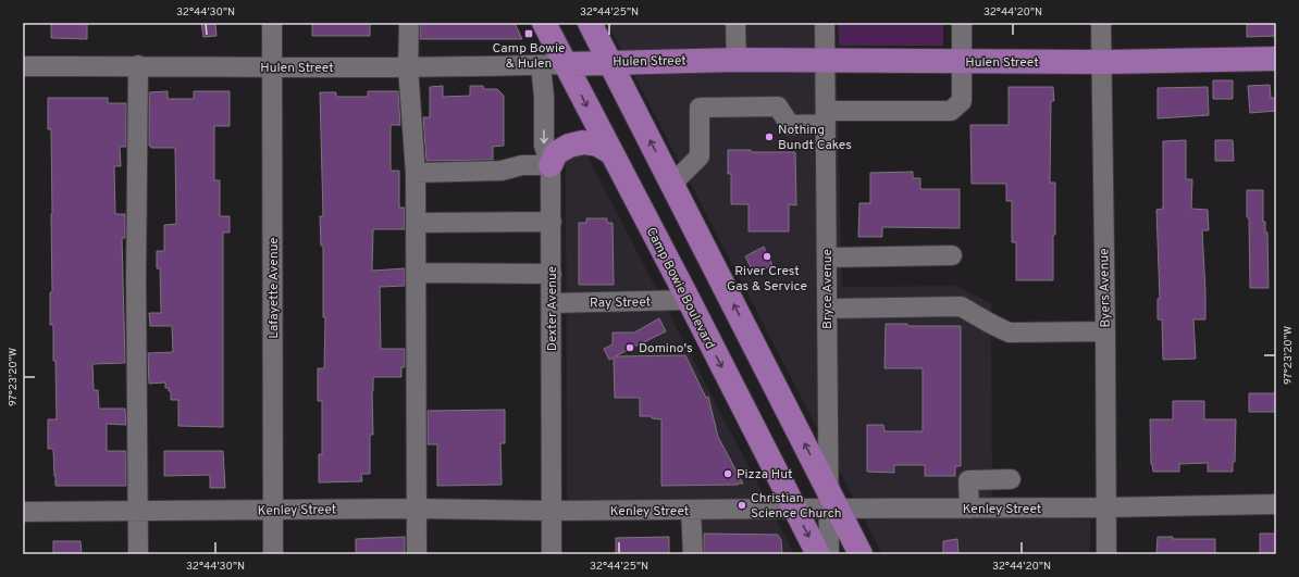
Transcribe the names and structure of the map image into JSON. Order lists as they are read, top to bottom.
{
  "streets": {
    "main road": ["Hulen Street", "Camp Bowie Boulevard"],
    "street": [
      "Lafayette Avenue",
      "Byers Avenue",
      "Bryce Avenue",
      "Ray Street",
      "Dexter Avenue",
      "Kenley Street"
    ]
  },
  "crossings": [
    ["Hulen Street", "Lafayette Avenue"],
    ["Hulen Street", "Camp Bowie Boulevard"],
    ["Hulen Street", "Byers Avenue"],
    ["Hulen Street", "Bryce Avenue"],
    ["Hulen Street", "Dexter Avenue"],
    ["Lafayette Avenue", "Kenley Street"],
    ["Camp Bowie Boulevard", "Ray Street"],
    ["Camp Bowie Boulevard", "Kenley Street"],
    ["Byers Avenue", "Kenley Street"],
    ["Bryce Avenue", "Kenley Street"],
    ["Ray Street", "Dexter Avenue"],
    ["Dexter Avenue", "Kenley Street"]
  ],
  "places": {
    "transit": ["Camp Bowie & Hulen"],
    "other": [
      "Nothing Bundt Cakes",
      "River Crest Gas & Service",
      "Domino's",
      "Pizza Hut",
      "Christian Science Church"
    ]
  },
  "coordinates": [
    "32°44'30\"N",
    "32°44'25\"N",
    "32°44'20\"N",
    "97°23'20\"W"
  ]
}
